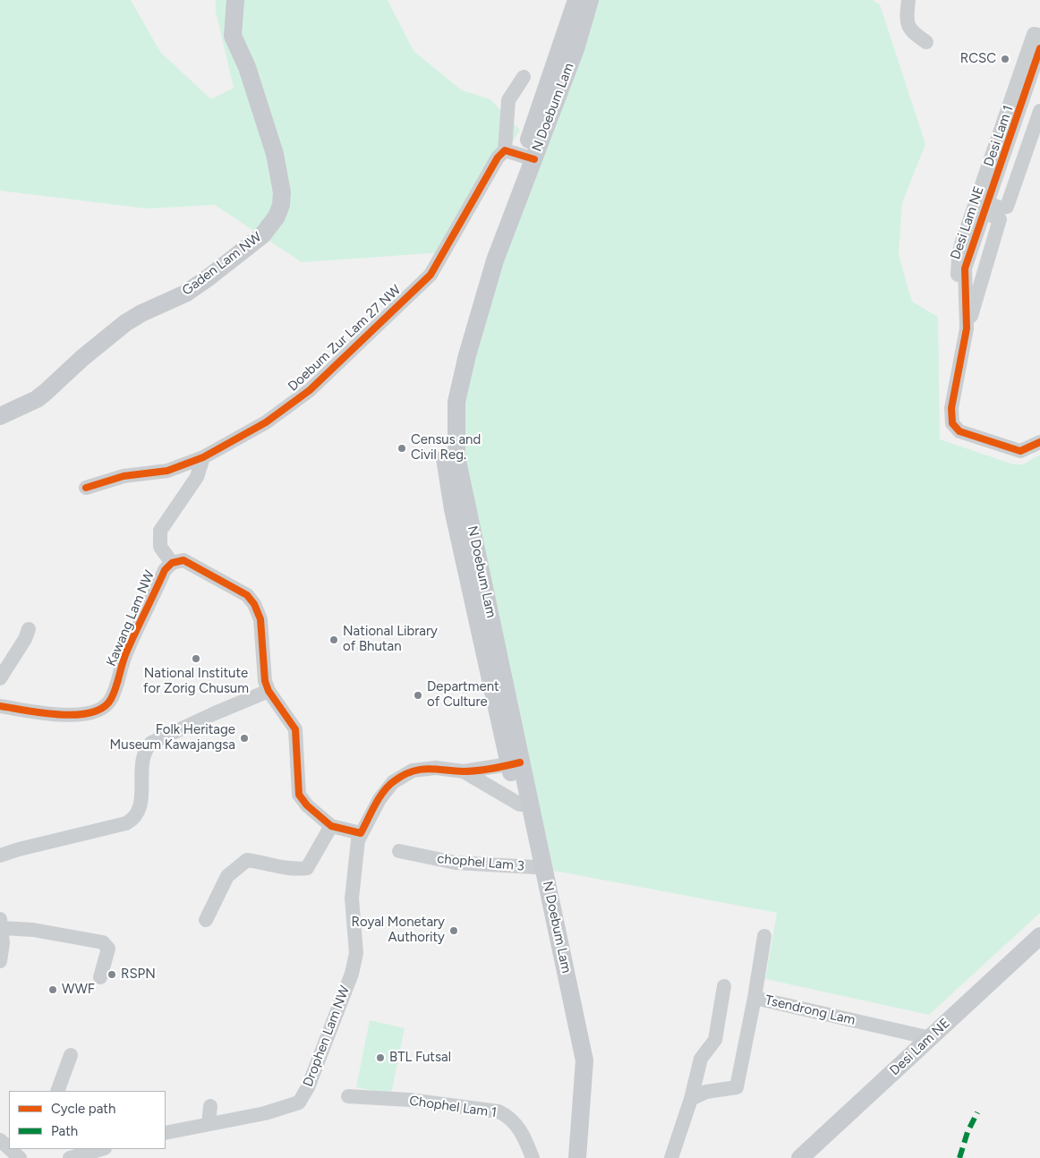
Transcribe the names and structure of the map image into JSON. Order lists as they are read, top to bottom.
{
  "streets": {
    "main road": ["N Doebum Lam", "Desi Lam NE", "Gaden Lam NW"],
    "street": [
      "Desi Lam 1",
      "Doebum Zur Lam 27 NW",
      "Kawang Lam NW",
      "chophel Lam 3",
      "Tsendrong Lam",
      "Drophen Lam NW",
      "Chophel Lam 1"
    ]
  },
  "crossings": [
    ["N Doebum Lam", "chophel Lam 3"],
    ["Desi Lam 1", "Desi Lam NE"],
    ["Desi Lam NE", "Tsendrong Lam"],
    ["Kawang Lam NW", "Drophen Lam NW"]
  ],
  "places": [
    "RCSC",
    "Census and Civil Reg.",
    "National Library of Bhutan",
    "National Institute for Zorig Chusum",
    "Department of Culture",
    "Folk Heritage Museum Kawajangsa",
    "Royal Monetary Authority",
    "RSPN",
    "WWF",
    "BTL Futsal"
  ],
  "legend": ["Cycle path", "Path"]
}
